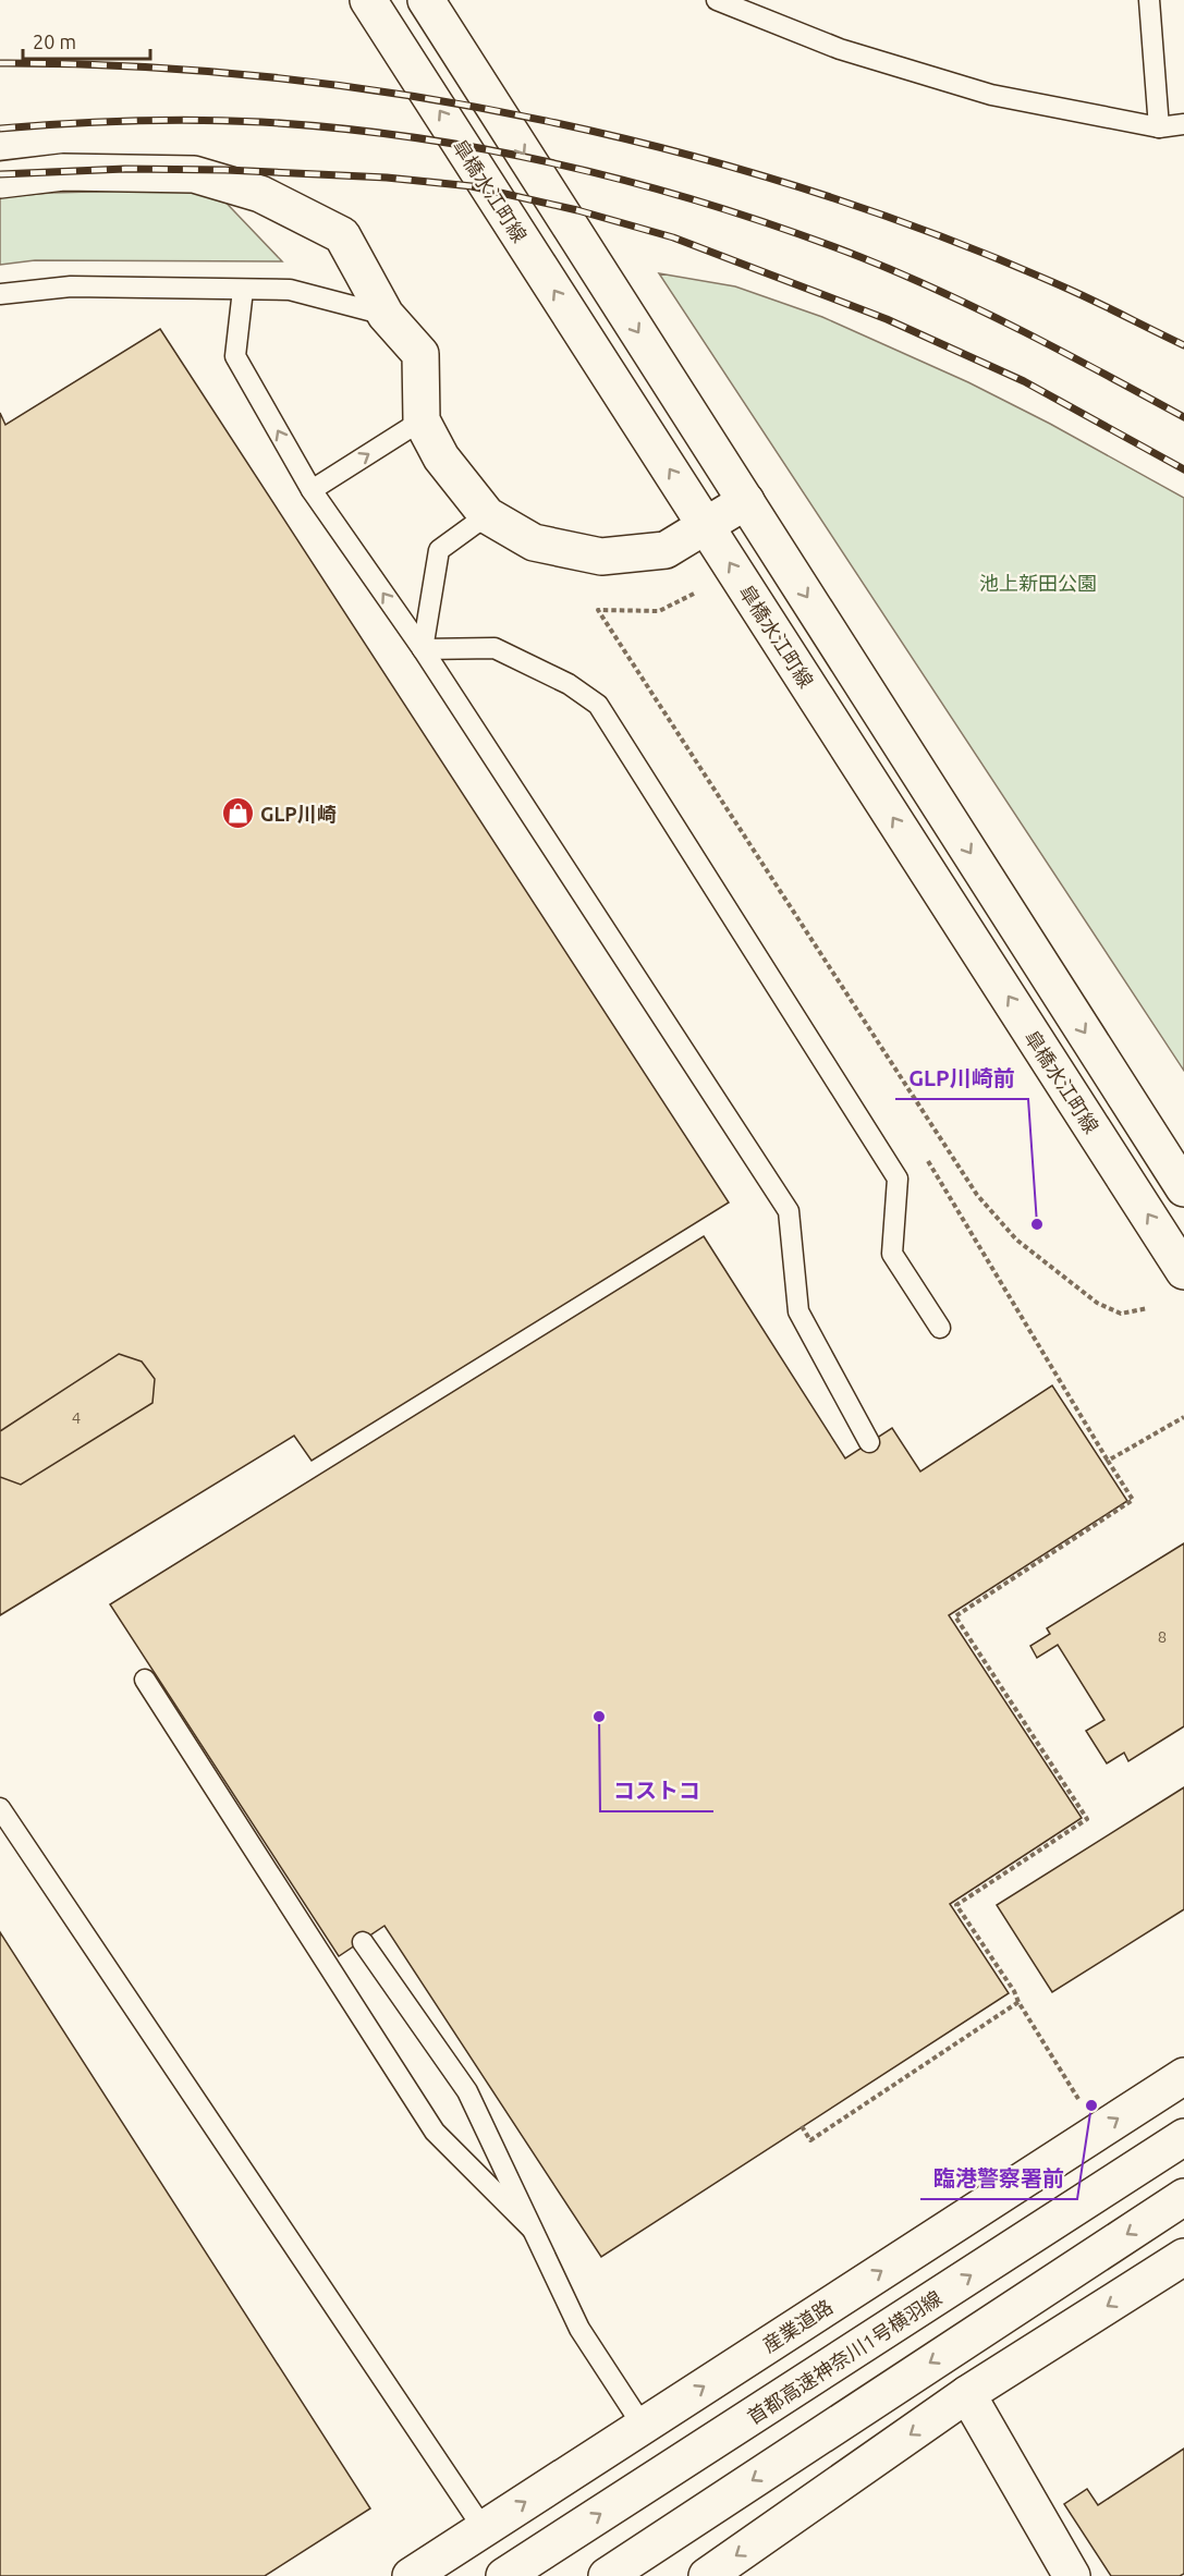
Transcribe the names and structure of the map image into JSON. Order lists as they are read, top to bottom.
{
  "streets": {
    "main road": ["皐橋水江町線", "産業道路", "首都高速神奈川1号横羽線"]
  },
  "parks": ["池上新田公園"],
  "places": {
    "shop": ["GLP川崎"],
    "other": ["GLP川崎前", "コストコ", "臨港警察署前"]
  },
  "house_numbers": ["4", "8"],
  "scale_bar": "20 m"
}
